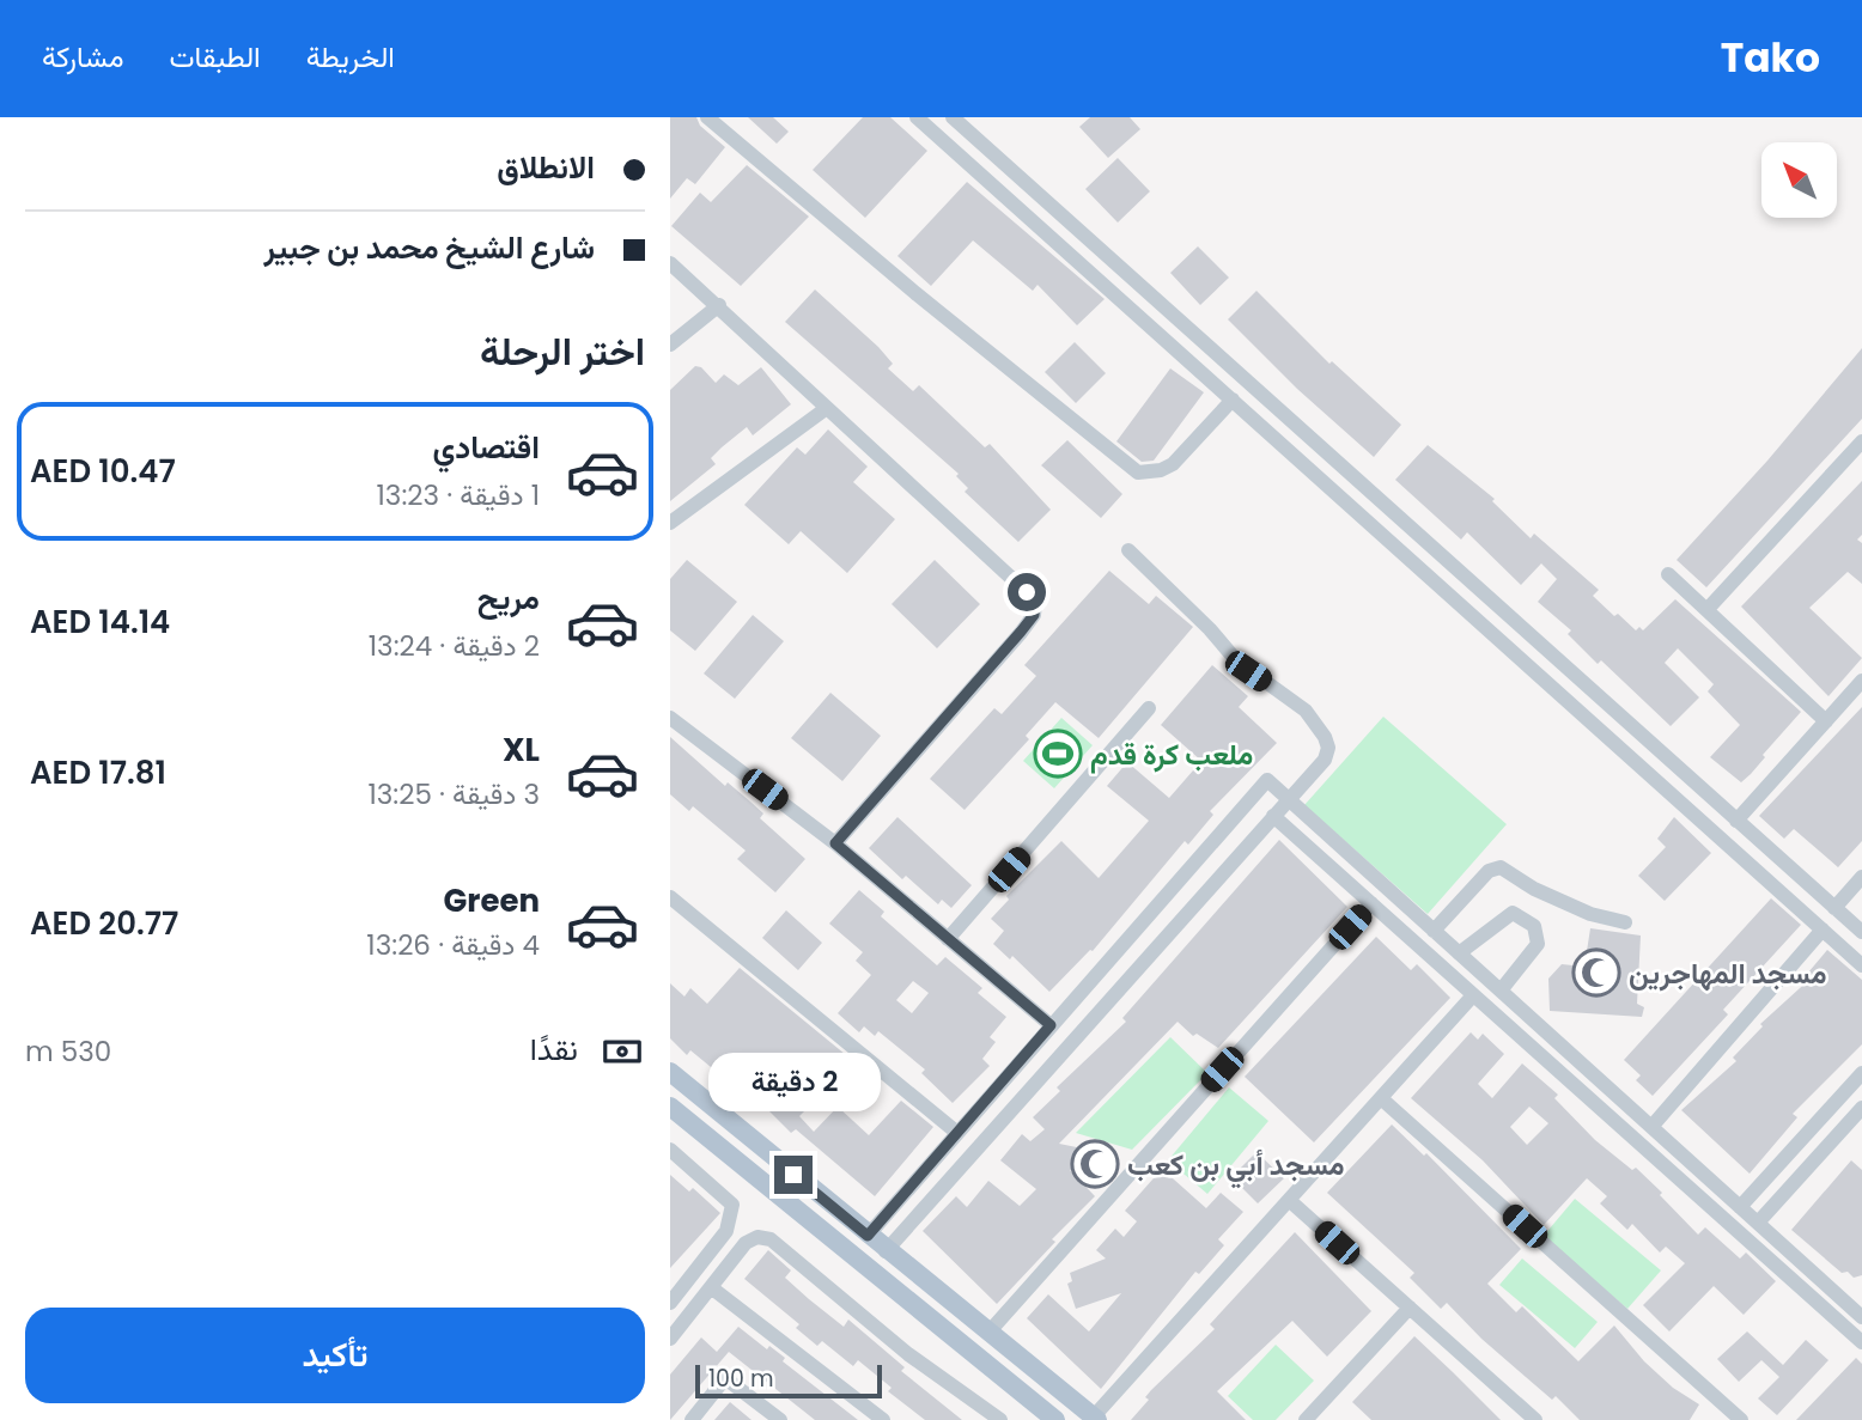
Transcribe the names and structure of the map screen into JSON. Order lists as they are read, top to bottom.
{
  "places": {
    "sports": ["ملعب كرة قدم"],
    "mosque": ["مسجد المهاجرين", "مسجد أبي بن كعب"]
  },
  "scale_bar": "100 m",
  "north": "top left",
  "page": {
    "header": "Tako",
    "nav": ["الخريطة", "الطبقات", "مشاركة"],
    "banner": ["الانطلاق", "شارع الشيخ محمد بن جبير"],
    "heading": "اختر الرحلة",
    "list": [
      {
        "name": "اقتصادي",
        "note": "1 دقيقة · 13:23",
        "value": "AED 10.47"
      },
      {
        "name": "مريح",
        "note": "2 دقيقة · 13:24",
        "value": "AED 14.14"
      },
      {
        "name": "XL",
        "note": "3 دقيقة · 13:25",
        "value": "AED 17.81"
      },
      {
        "name": "Green",
        "note": "4 دقيقة · 13:26",
        "value": "AED 20.77"
      }
    ],
    "pay": ["نقدًا", "530 m"],
    "bubble": "2 دقيقة",
    "buttons": "تأكيد",
    "scale": "100 m"
  }
}
